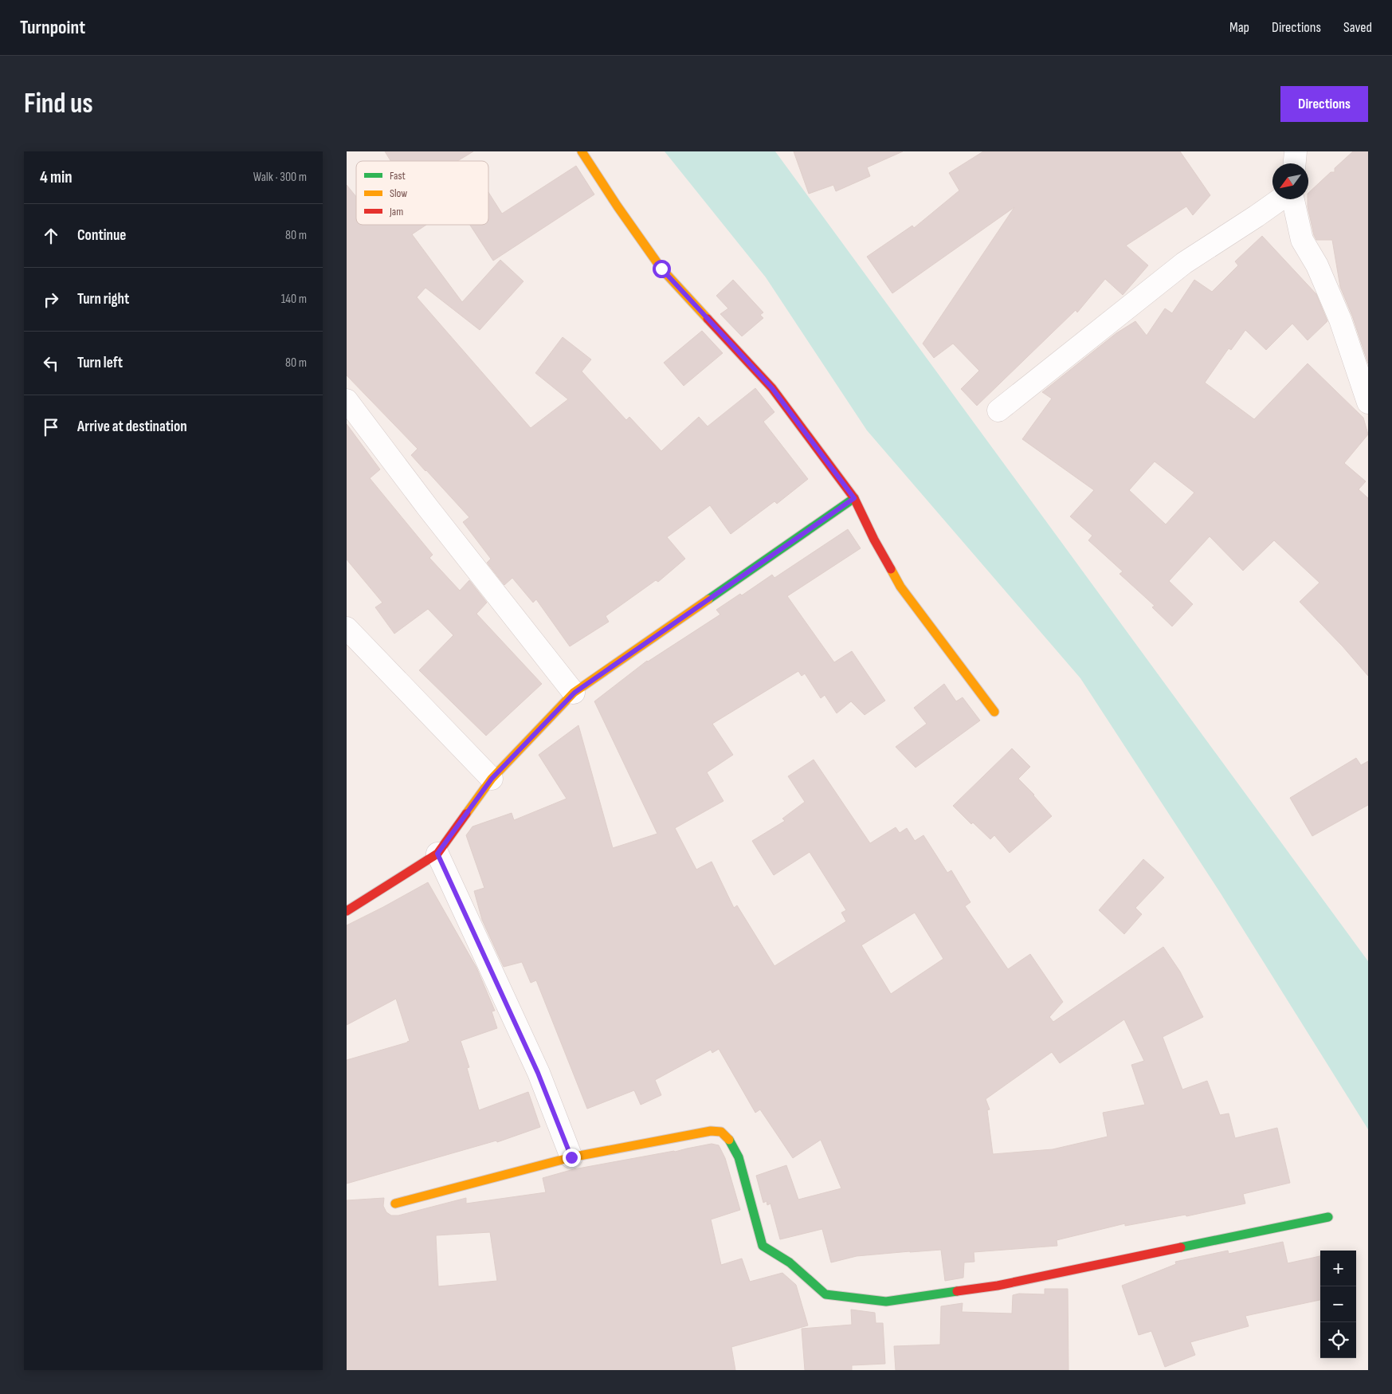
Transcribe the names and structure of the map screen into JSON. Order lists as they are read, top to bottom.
{
  "legend": ["Fast", "Slow", "Jam"],
  "north": "bottom left",
  "page": {
    "header": "Turnpoint",
    "nav": ["Map", "Directions", "Saved"],
    "buttons": "Directions",
    "title": "Find us",
    "heading": ["4 min", "Walk · 300 m"],
    "list": [
      ["Continue", "80 m"],
      ["Turn right", "140 m"],
      ["Turn left", "80 m"],
      "Arrive at destination"
    ],
    "map_buttons": ["+", "−"]
  }
}
